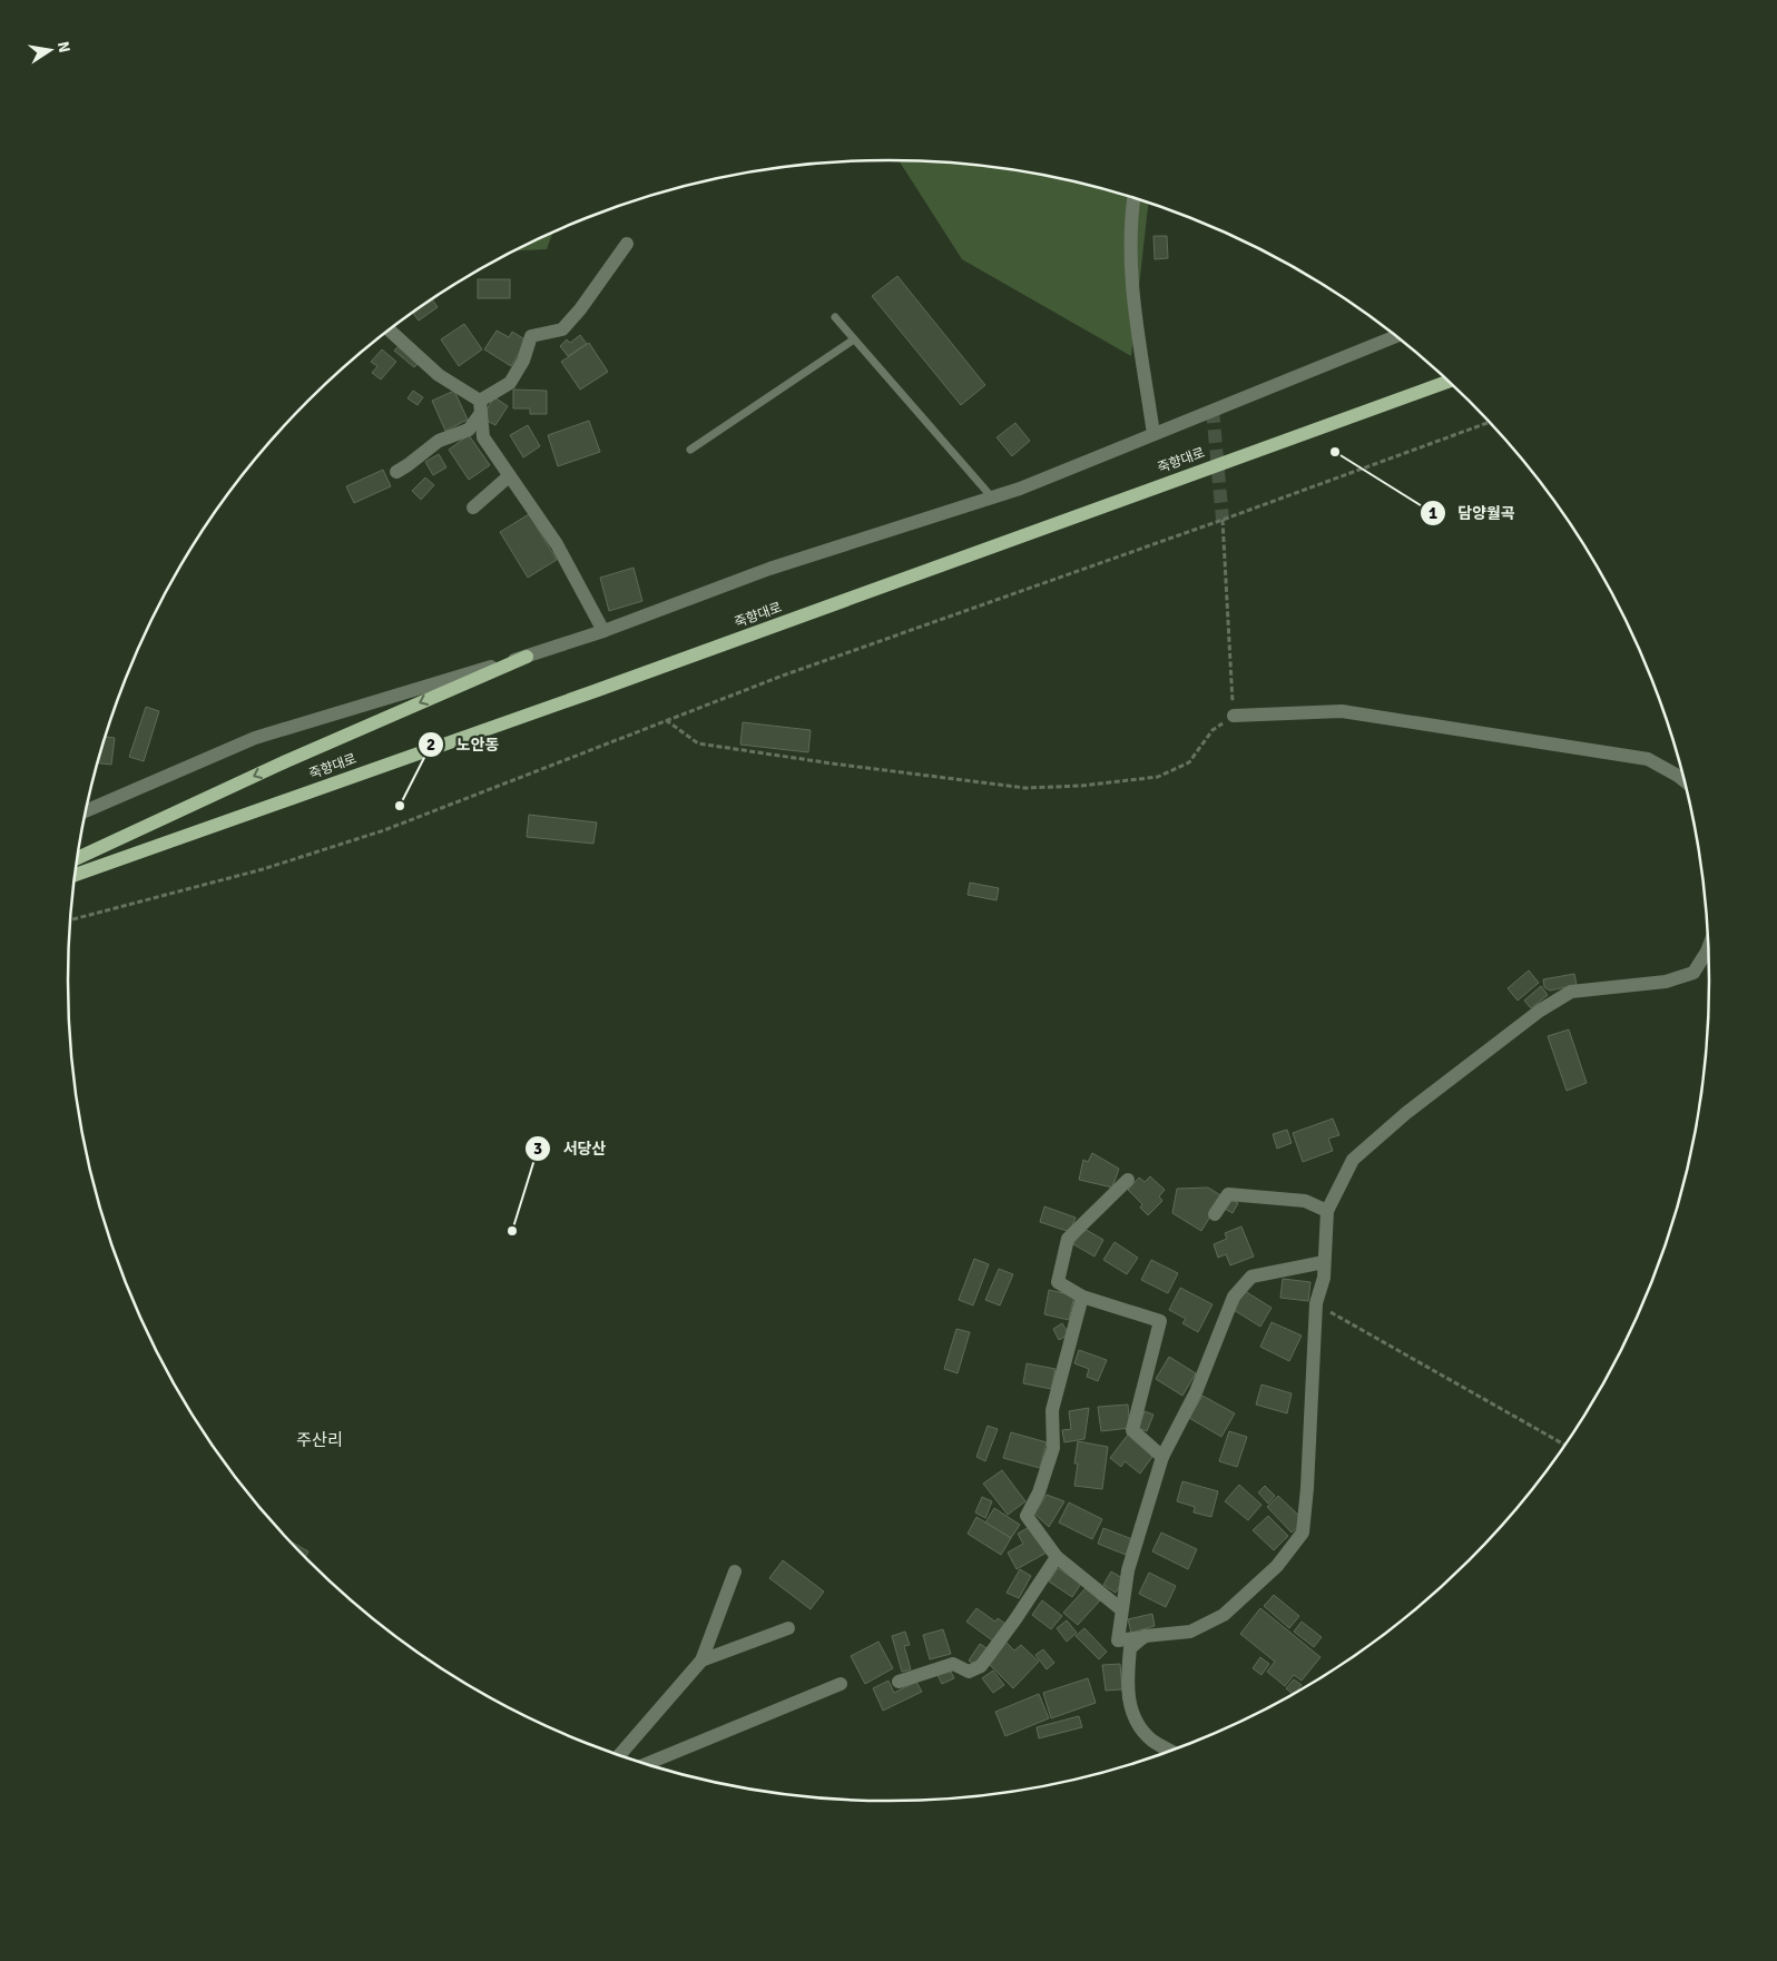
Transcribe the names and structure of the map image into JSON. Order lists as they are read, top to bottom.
{
  "streets": {
    "main road": ["죽향대로"]
  },
  "districts": ["주산리"],
  "places": ["담양월곡", "노안동", "서당산"],
  "north": "right"
}
